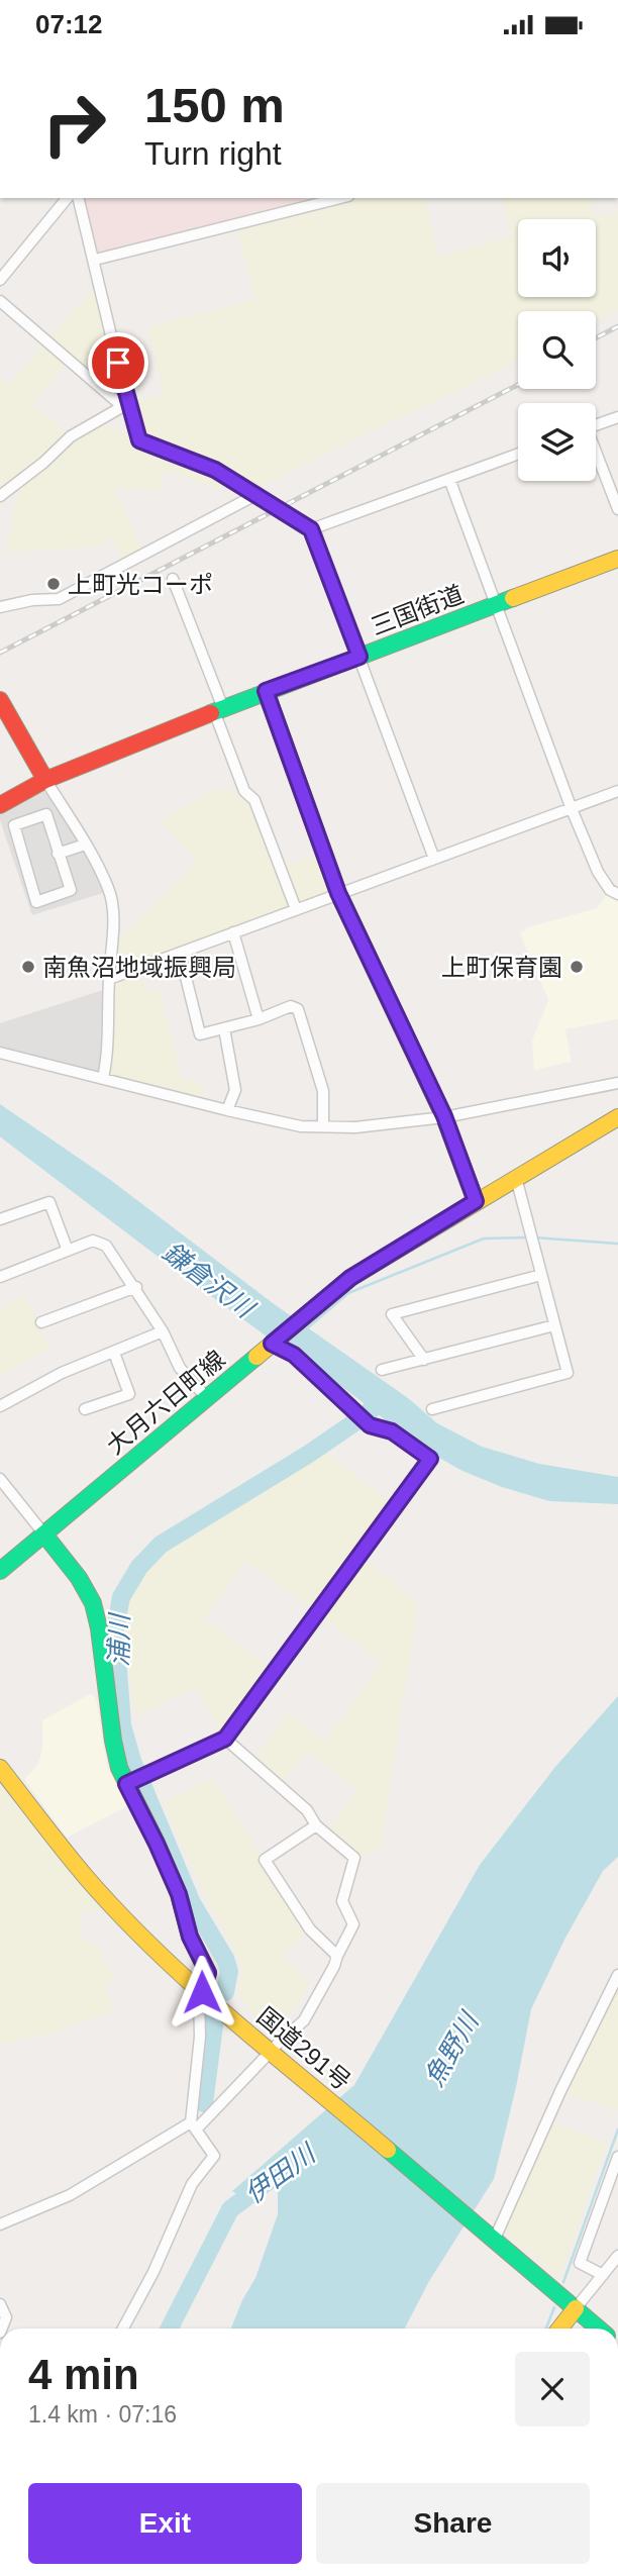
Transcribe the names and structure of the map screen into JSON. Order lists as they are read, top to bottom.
{
  "streets": {
    "main road": ["三国街道", "大月六日町線", "国道291号"]
  },
  "water": [
    "鎌倉沢川",
    "浦川",
    "魚野川",
    "伊田川"
  ],
  "places": ["上町光コーポ", "南魚沼地域振興局", "上町保育園"],
  "page": {
    "status": "07:12",
    "turn": ["150 m", "Turn right"],
    "heading": ["4 min", "1.4 km · 07:16"],
    "buttons": ["Exit", "Share"]
  }
}
